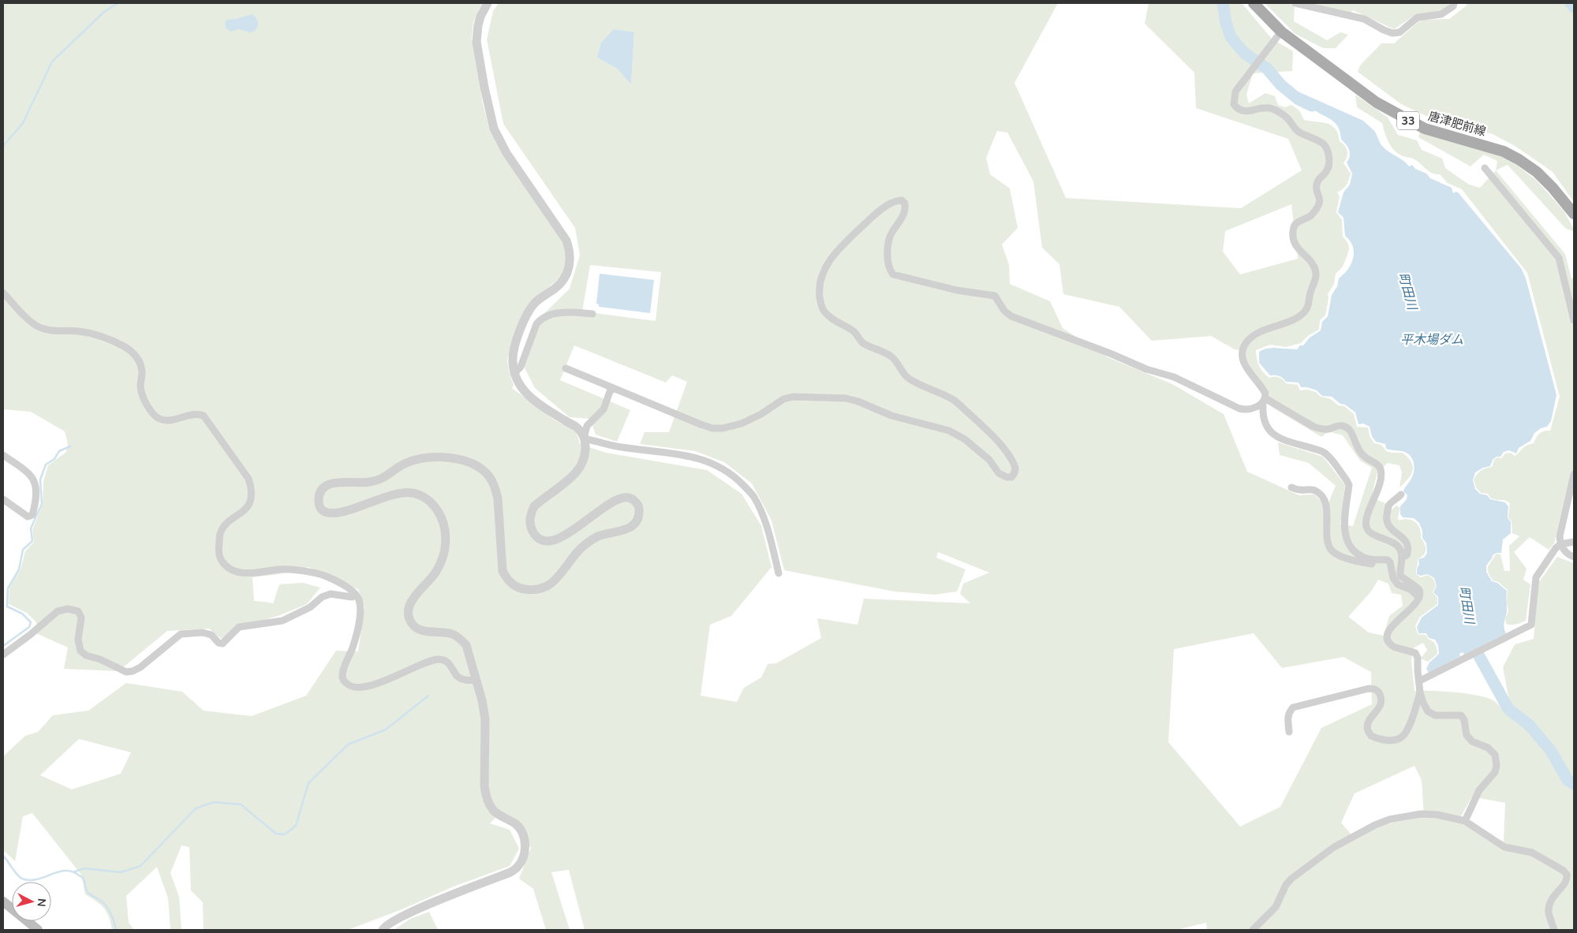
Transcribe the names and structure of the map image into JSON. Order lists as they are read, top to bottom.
{
  "streets": {
    "main road": ["33", "唐津肥前線"]
  },
  "water": ["町田川", "平木場ダム"],
  "north": "right"
}
